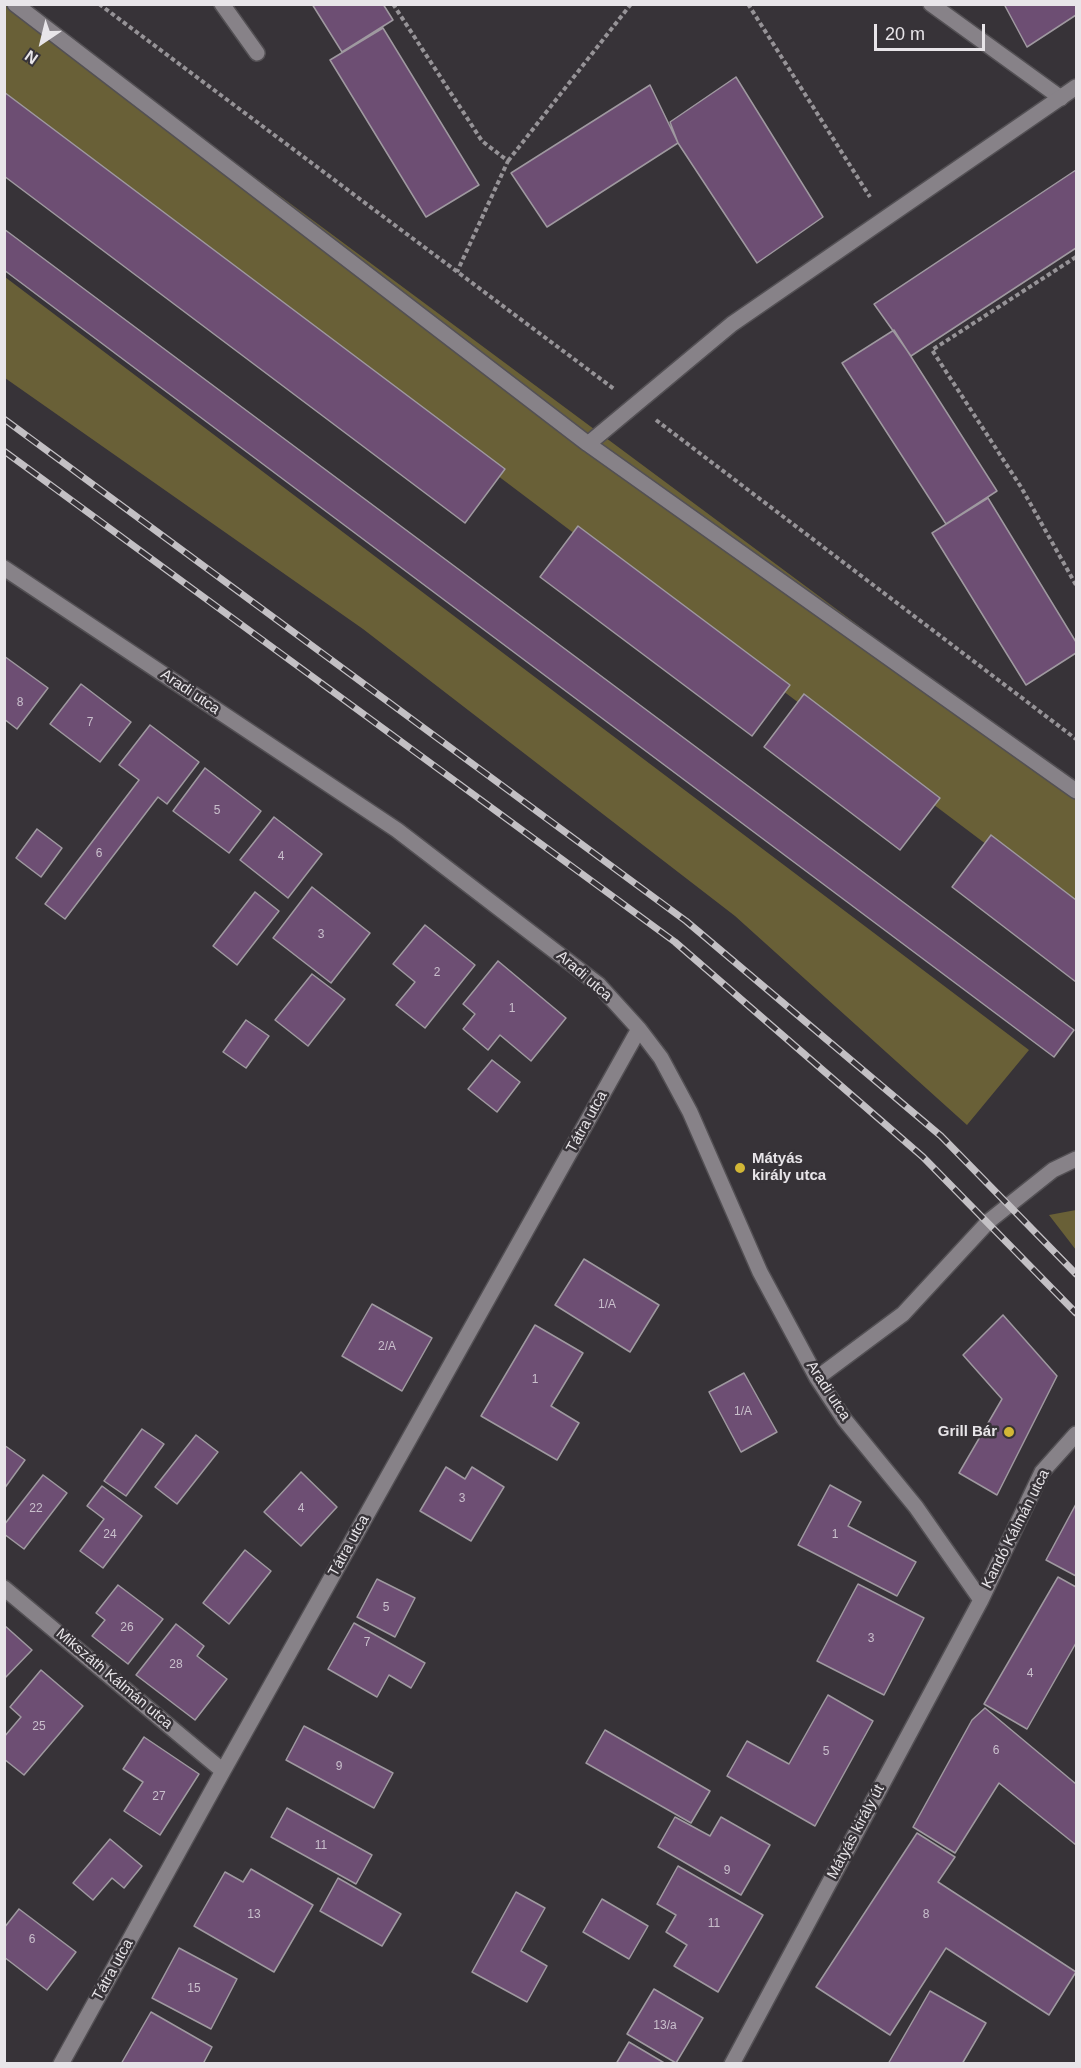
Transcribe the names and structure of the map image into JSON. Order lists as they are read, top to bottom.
{
  "streets": {
    "street": [
      "Aradi utca",
      "Tátra utca",
      "Kandó Kálmán utca",
      "Mikszáth Kálmán utca",
      "Mátyás király út"
    ]
  },
  "crossings": [
    ["Aradi utca", "Tátra utca"],
    ["Aradi utca", "Kandó Kálmán utca"],
    ["Aradi utca", "Mátyás király út"],
    ["Tátra utca", "Mikszáth Kálmán utca"],
    ["Kandó Kálmán utca", "Mátyás király út"]
  ],
  "places": ["Mátyás király utca", "Grill Bár"],
  "house_numbers": [
    "8",
    "7",
    "5",
    "6",
    "4",
    "3",
    "2",
    "1",
    "1/A",
    "2/A",
    "1",
    "1/A",
    "3",
    "22",
    "4",
    "24",
    "1",
    "5",
    "26",
    "3",
    "7",
    "28",
    "4",
    "25",
    "6",
    "5",
    "9",
    "27",
    "11",
    "9",
    "13",
    "8",
    "11",
    "6",
    "15",
    "13/a"
  ],
  "scale_bar": "20 m",
  "north": "bottom left"
}
